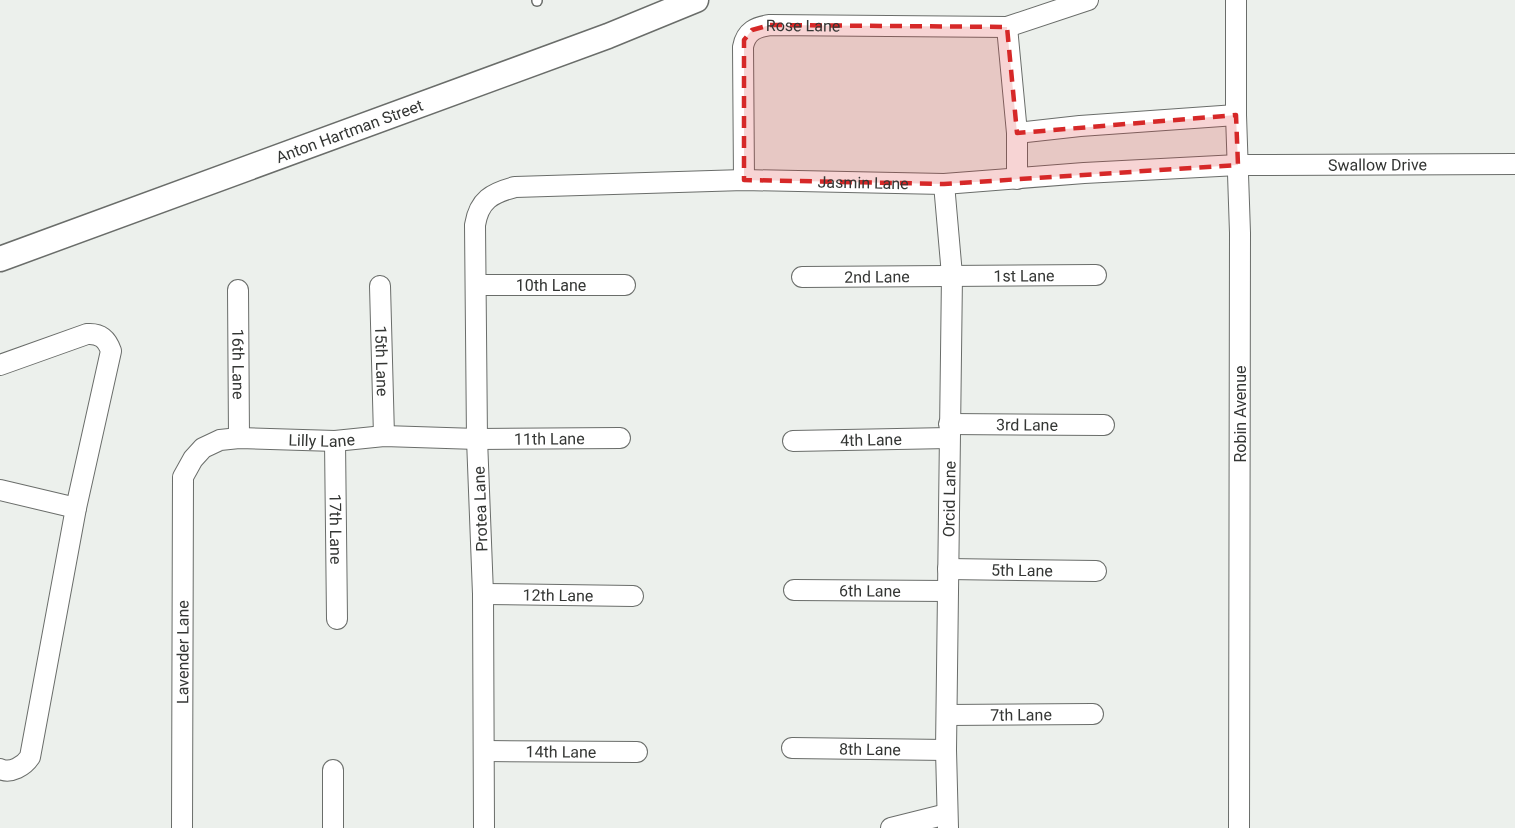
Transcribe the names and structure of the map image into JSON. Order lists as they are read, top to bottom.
{
  "streets": {
    "street": [
      "Rose Lane",
      "Anton Hartman Street",
      "Swallow Drive",
      "Jasmin Lane",
      "1st Lane",
      "2nd Lane",
      "10th Lane",
      "15th Lane",
      "16th Lane",
      "Robin Avenue",
      "3rd Lane",
      "Lilly Lane",
      "11th Lane",
      "4th Lane",
      "Orcid Lane",
      "Protea Lane",
      "17th Lane",
      "5th Lane",
      "6th Lane",
      "12th Lane",
      "Lavender Lane",
      "7th Lane",
      "8th Lane",
      "14th Lane"
    ]
  },
  "crossings": [
    ["Rose Lane", "Jasmin Lane"],
    ["Swallow Drive", "Jasmin Lane"],
    ["Swallow Drive", "Robin Avenue"],
    ["Jasmin Lane", "Robin Avenue"],
    ["Jasmin Lane", "Orcid Lane"],
    ["Jasmin Lane", "Protea Lane"],
    ["1st Lane", "2nd Lane"],
    ["1st Lane", "Orcid Lane"],
    ["2nd Lane", "Orcid Lane"],
    ["10th Lane", "Protea Lane"],
    ["15th Lane", "Lilly Lane"],
    ["16th Lane", "Lilly Lane"],
    ["3rd Lane", "4th Lane"],
    ["3rd Lane", "Orcid Lane"],
    ["Lilly Lane", "11th Lane"],
    ["Lilly Lane", "Protea Lane"],
    ["Lilly Lane", "17th Lane"],
    ["Lilly Lane", "Lavender Lane"],
    ["11th Lane", "Protea Lane"],
    ["4th Lane", "Orcid Lane"],
    ["Orcid Lane", "5th Lane"],
    ["Orcid Lane", "6th Lane"],
    ["Orcid Lane", "7th Lane"],
    ["Orcid Lane", "8th Lane"],
    ["Protea Lane", "12th Lane"],
    ["Protea Lane", "14th Lane"]
  ]
}
